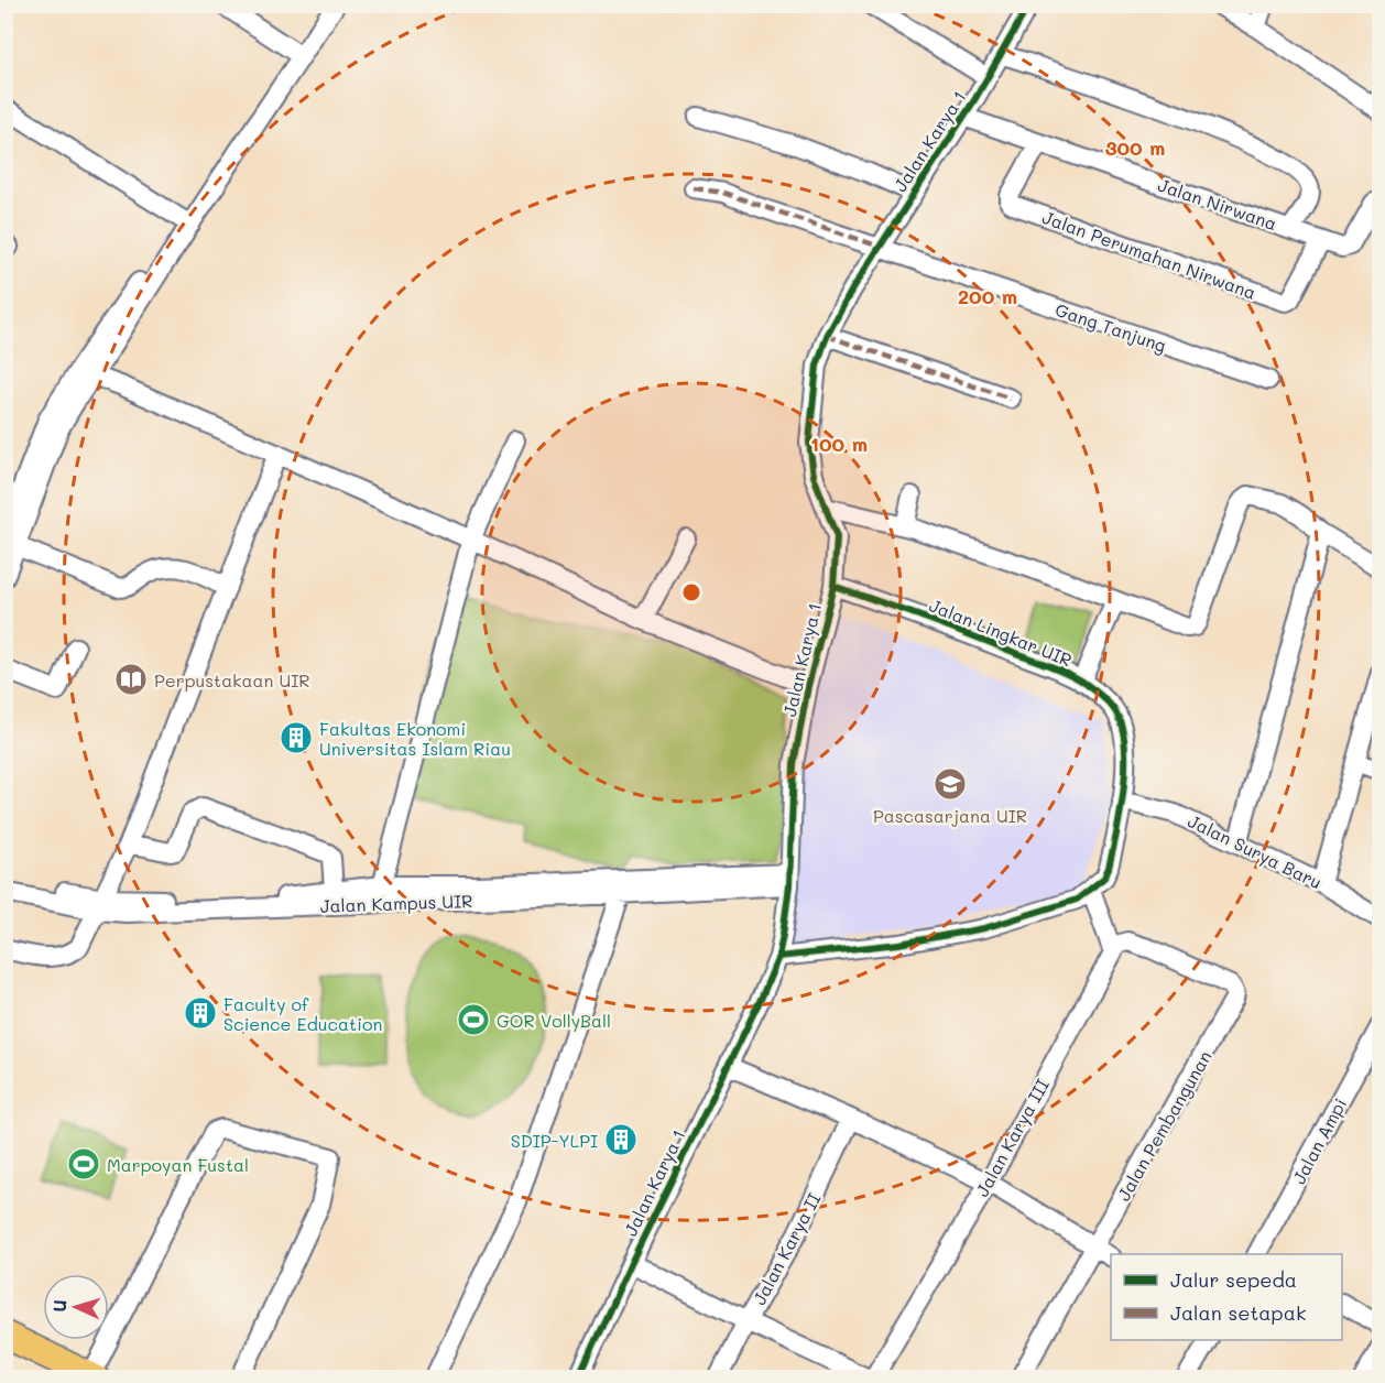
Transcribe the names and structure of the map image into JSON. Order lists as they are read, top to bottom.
{
  "streets": {
    "street": [
      "Jalan Karya 1",
      "Jalan Nirwana",
      "Jalan Perumahan Nirwana",
      "Gang Tanjung",
      "Jalan Lingkar UIR",
      "Jalan Surya Baru",
      "Jalan Kampus UIR",
      "Jalan Pembangunan",
      "Jalan Karya III",
      "Jalan Ampi",
      "Jalan Karya II"
    ]
  },
  "crossings": [
    ["Jalan Karya 1", "Jalan Nirwana"],
    ["Jalan Karya 1", "Gang Tanjung"],
    ["Jalan Karya 1", "Jalan Lingkar UIR"],
    ["Jalan Karya 1", "Jalan Kampus UIR"],
    ["Jalan Nirwana", "Jalan Perumahan Nirwana"],
    ["Jalan Lingkar UIR", "Jalan Surya Baru"],
    ["Jalan Pembangunan", "Jalan Karya III"]
  ],
  "places": {
    "library": ["Perpustakaan UIR"],
    "building": ["Fakultas Ekonomi Universitas Islam Riau", "Faculty of Science Education", "SDIP-YLPI"],
    "school or university": ["Pascasarjana UIR"],
    "sports": ["GOR VollyBall", "Marpoyan Fustal"]
  },
  "legend": ["Jalur sepeda", "Jalan setapak"],
  "north": "left",
  "rings": ["300 m", "200 m", "100 m"]
}
